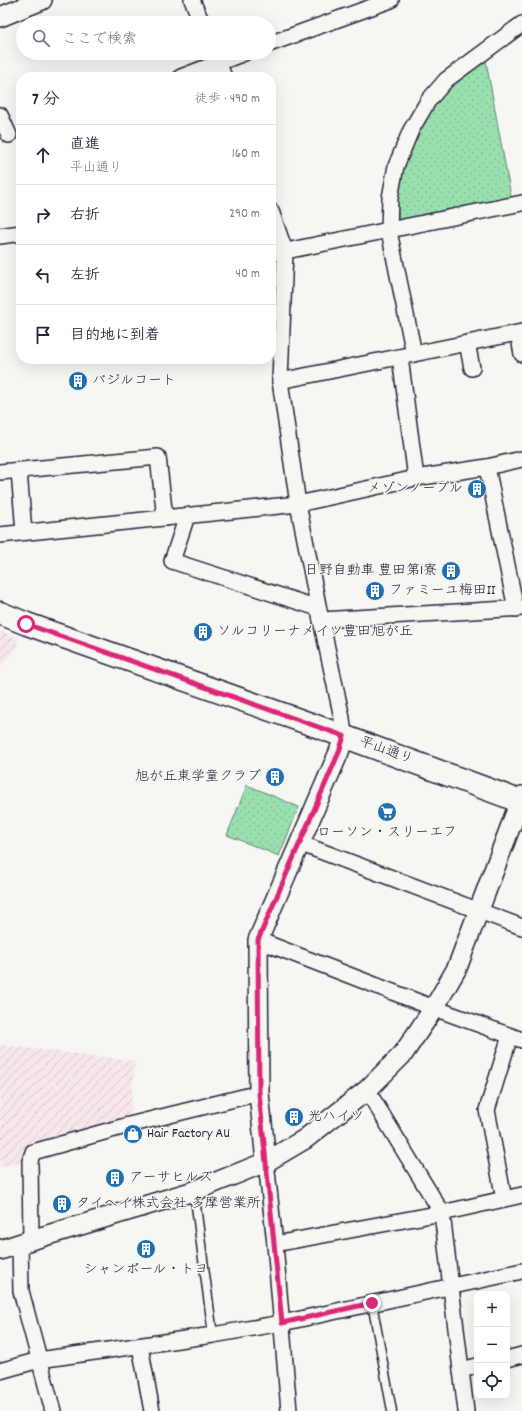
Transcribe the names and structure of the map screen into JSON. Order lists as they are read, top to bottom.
{
  "streets": {
    "main road": ["平山通り"]
  },
  "places": {
    "building": [
      "バジルコート",
      "メゾンノーブル",
      "日野自動車 豊田第1寮",
      "ファミーユ梅田II",
      "ソルコリーナメイツ豊田旭が丘",
      "旭が丘東学童クラブ",
      "光ハイツ",
      "アーサヒルズ",
      "タイヘイ株式会社 多摩営業所",
      "シャンポール・トヨ"
    ],
    "supermarket": ["ローソン・スリーエフ"],
    "shop": ["Hair Factory AU"]
  },
  "page": {
    "search": "ここで検索",
    "heading": ["7 分", "徒歩 · 490 m"],
    "list": [
      ["直進", "平山通り", "160 m"],
      ["右折", "290 m"],
      ["左折", "40 m"],
      "目的地に到着"
    ],
    "map_buttons": ["+", "−"]
  }
}
